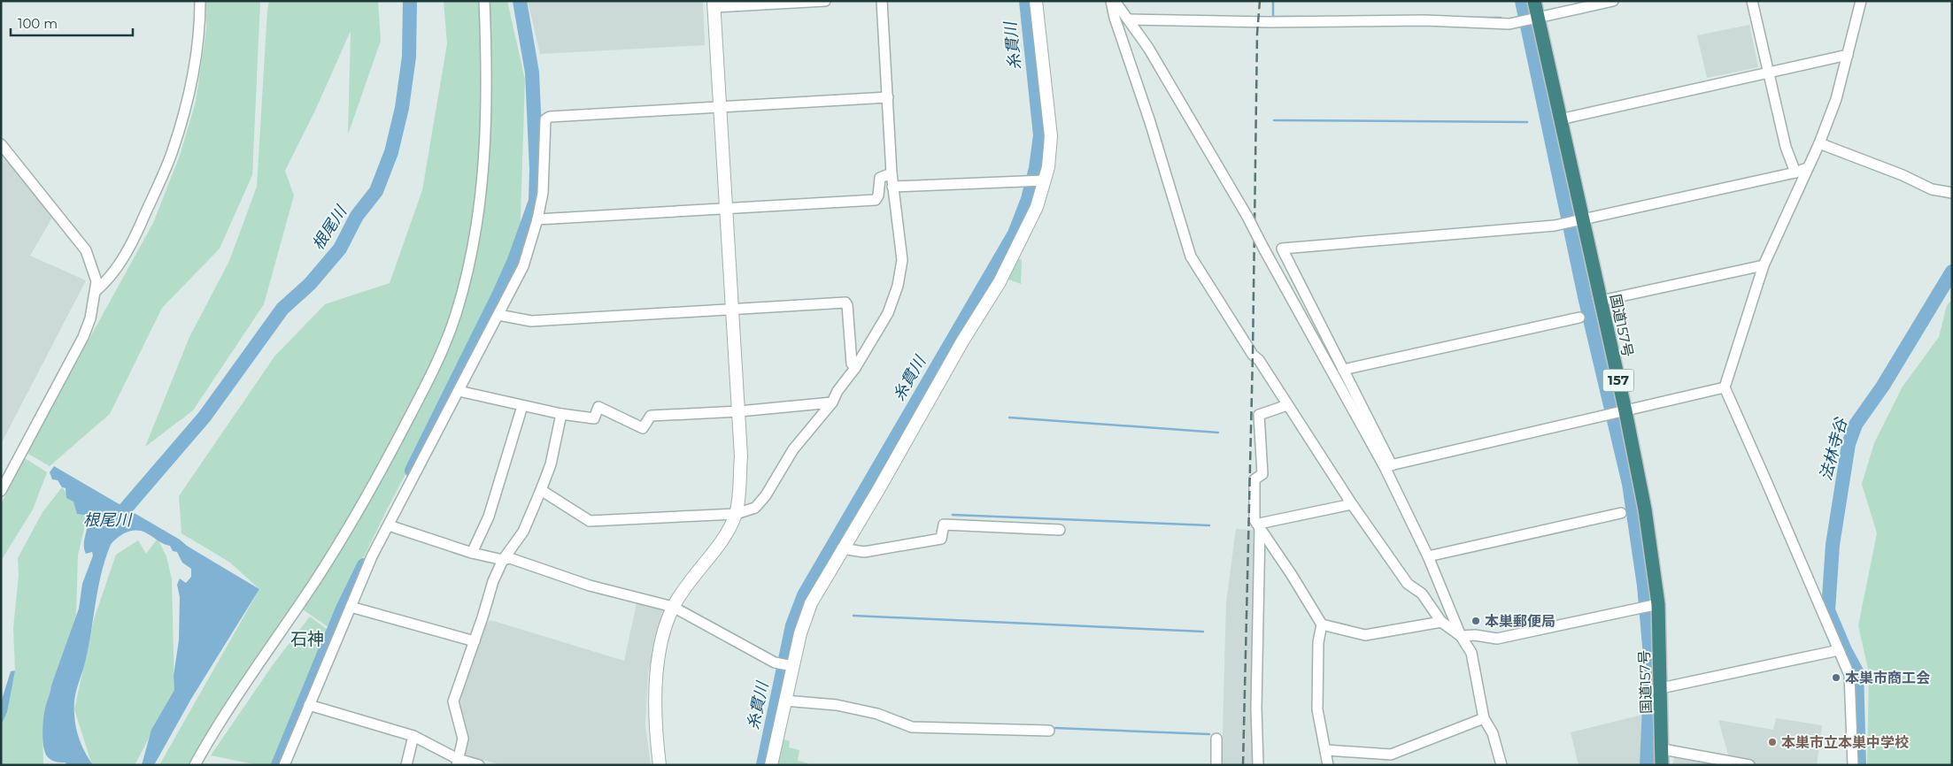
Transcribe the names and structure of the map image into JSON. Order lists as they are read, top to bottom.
{
  "streets": {
    "highway": ["国道157号", "157"]
  },
  "districts": ["石神"],
  "water": ["糸貫川", "根尾川", "法林寺谷"],
  "places": ["本巣郵便局", "本巣市商工会", "本巣市立本巣中学校"],
  "scale_bar": "100 m"
}
